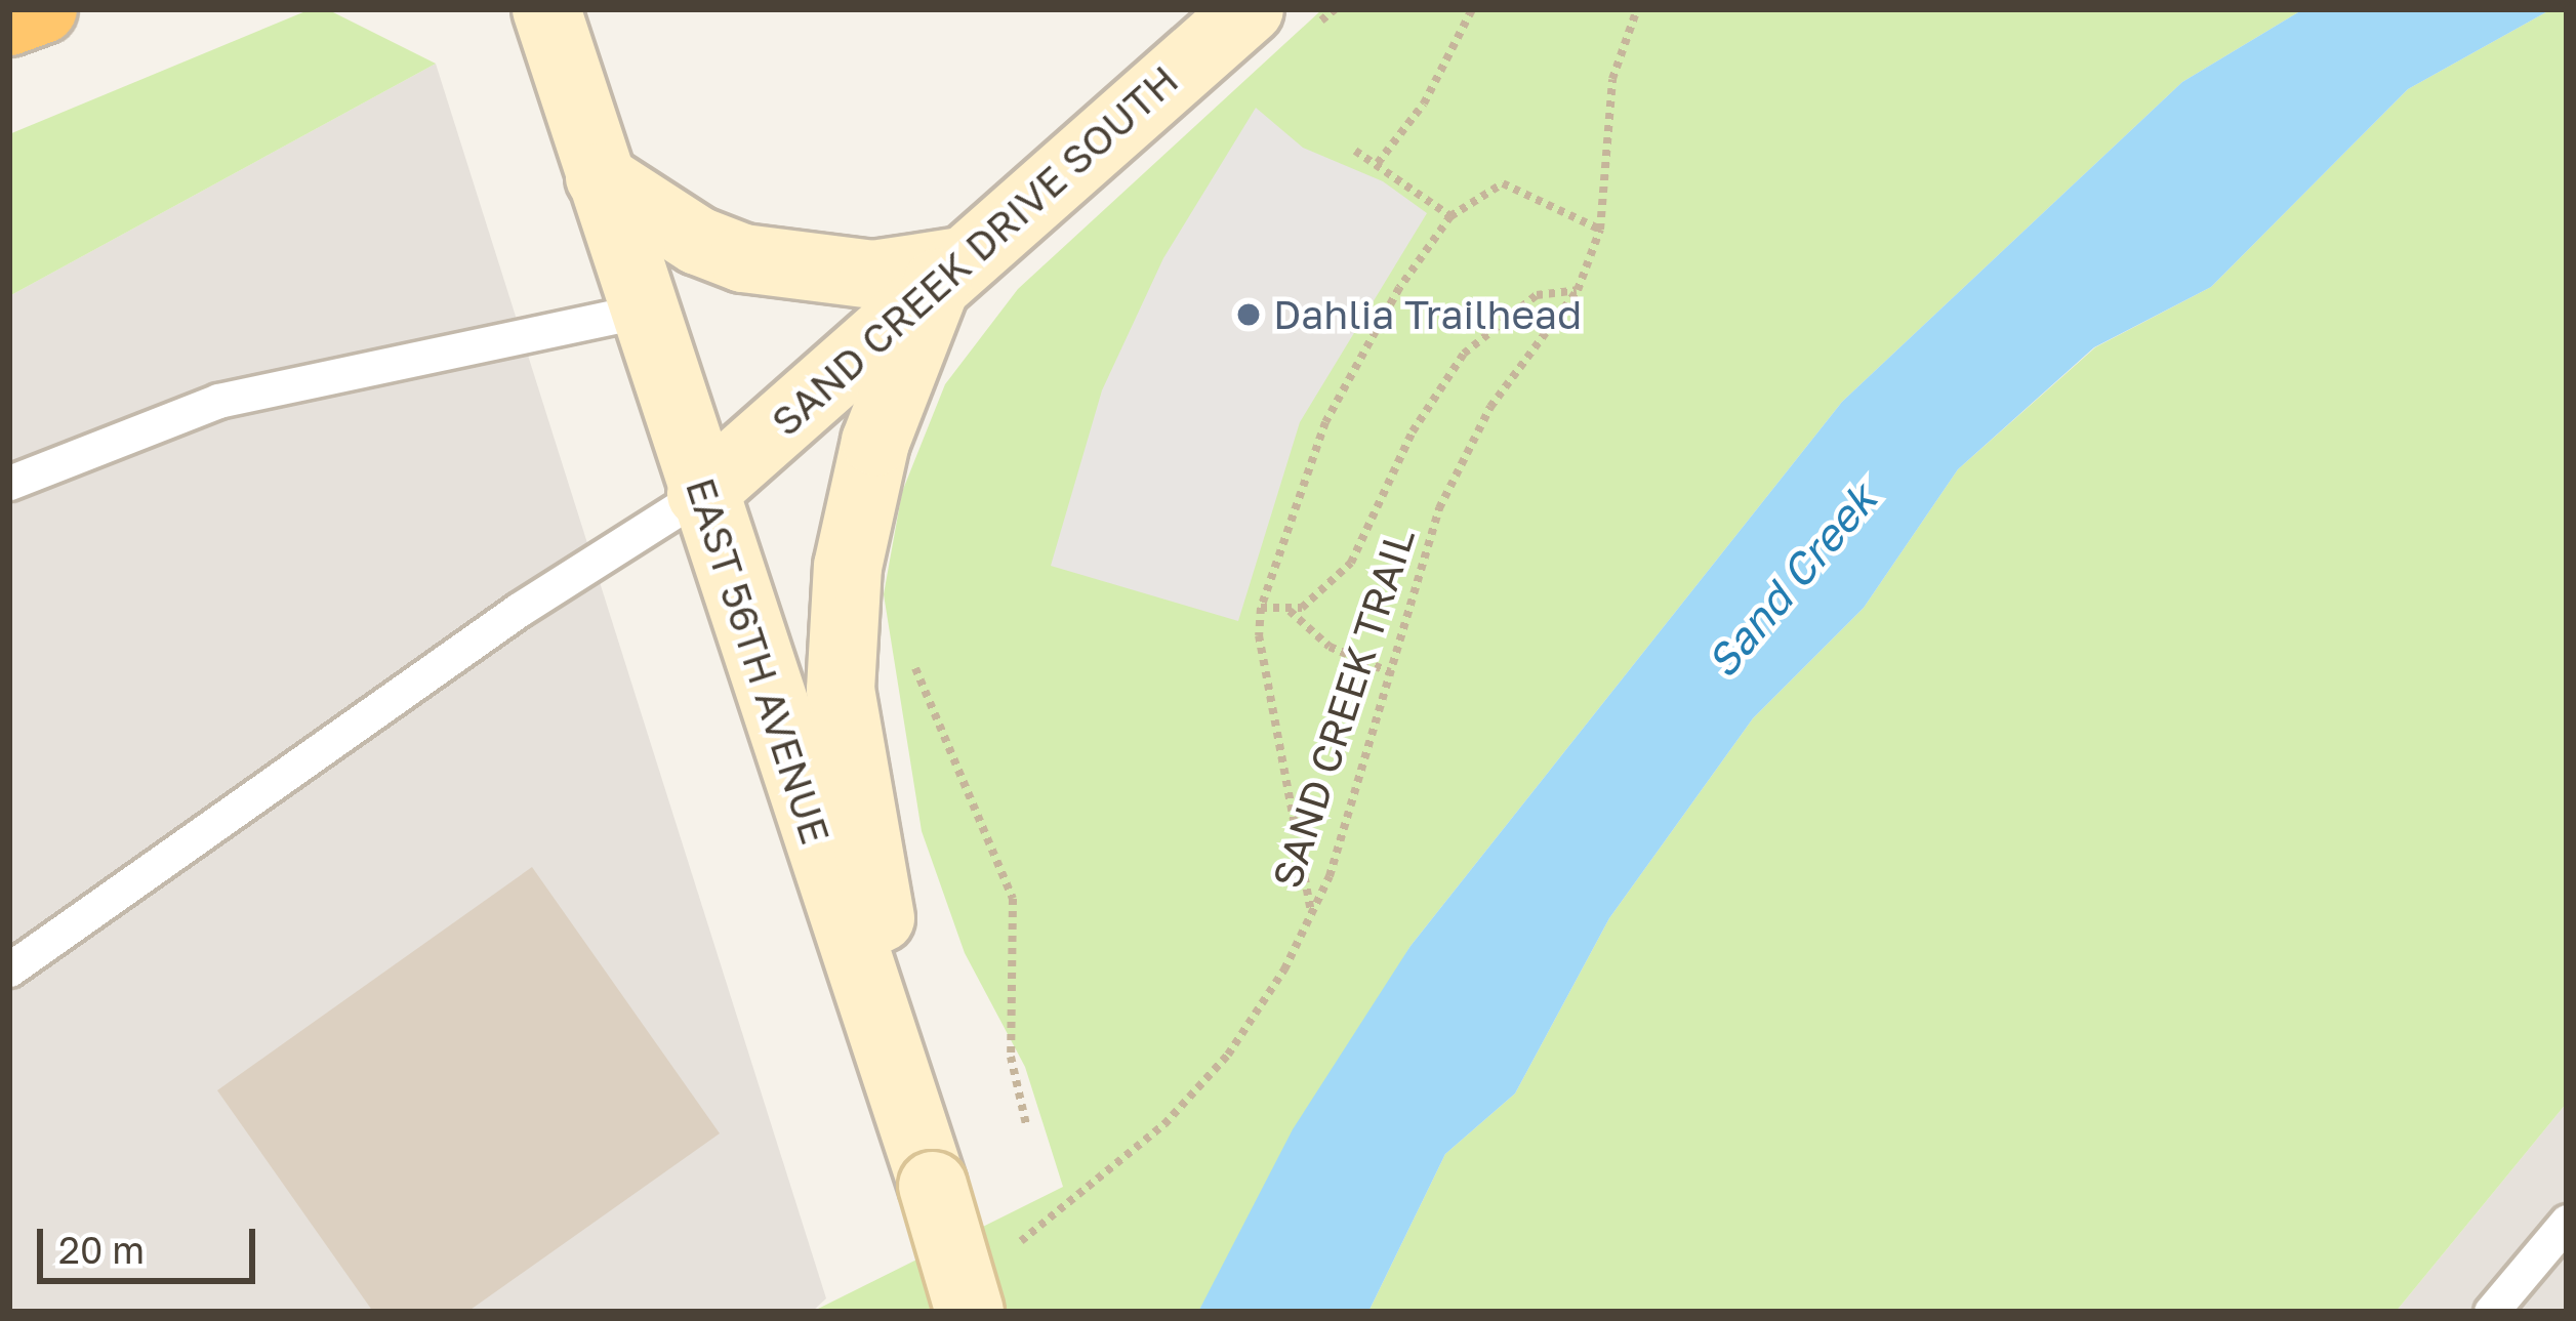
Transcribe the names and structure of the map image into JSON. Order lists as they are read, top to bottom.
{
  "streets": {
    "main road": ["SAND CREEK DRIVE SOUTH", "EAST 56TH AVENUE"],
    "path": ["SAND CREEK TRAIL"]
  },
  "crossings": [
    ["SAND CREEK DRIVE SOUTH", "EAST 56TH AVENUE"]
  ],
  "water": ["Sand Creek"],
  "places": ["Dahlia Trailhead"],
  "scale_bar": "20 m"
}
